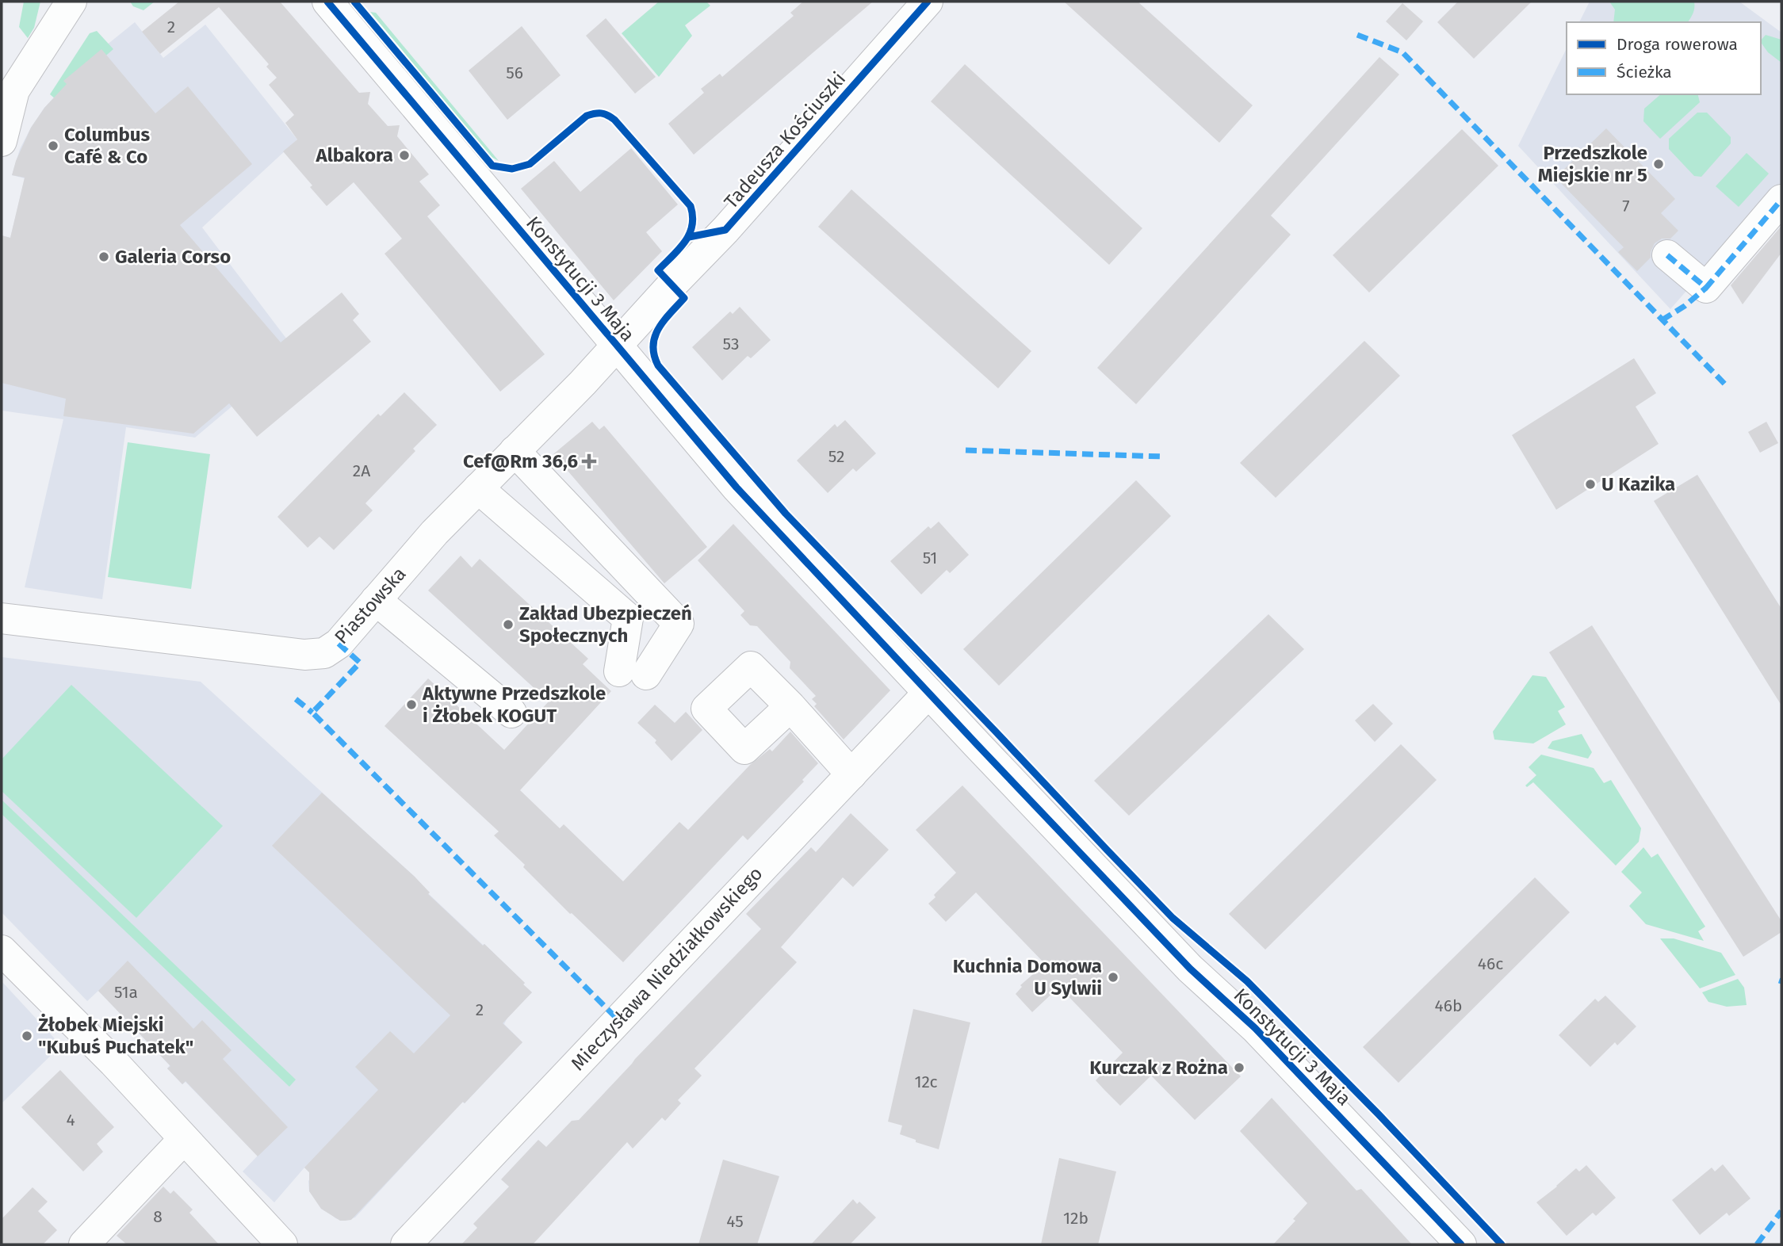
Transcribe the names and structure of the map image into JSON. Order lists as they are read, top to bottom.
{
  "streets": {
    "street": [
      "Tadeusza Kościuszki",
      "Konstytucji 3 Maja",
      "Piastowska",
      "Mieczysława Niedziałkowskiego"
    ]
  },
  "crossings": [
    ["Tadeusza Kościuszki", "Konstytucji 3 Maja"],
    ["Tadeusza Kościuszki", "Piastowska"],
    ["Konstytucji 3 Maja", "Piastowska"],
    ["Konstytucji 3 Maja", "Mieczysława Niedziałkowskiego"]
  ],
  "places": {
    "other": [
      "Columbus Café & Co",
      "Albakora",
      "Przedszkole Miejskie nr 5",
      "Galeria Corso",
      "U Kazika",
      "Zakład Ubezpieczeń Społecznych",
      "Aktywne Przedszkole i Żłobek KOGUT",
      "Kuchnia Domowa U Sylwii",
      "Żłobek Miejski \"Kubuś Puchatek\"",
      "Kurczak z Rożna"
    ],
    "health": ["Cef@Rm 36,6"]
  },
  "house_numbers": [
    "2",
    "56",
    "7",
    "53",
    "52",
    "2A",
    "51",
    "46c",
    "51a",
    "46b",
    "2",
    "12c",
    "4",
    "8",
    "12b",
    "45"
  ],
  "legend": ["Droga rowerowa", "Ścieżka"]
}
